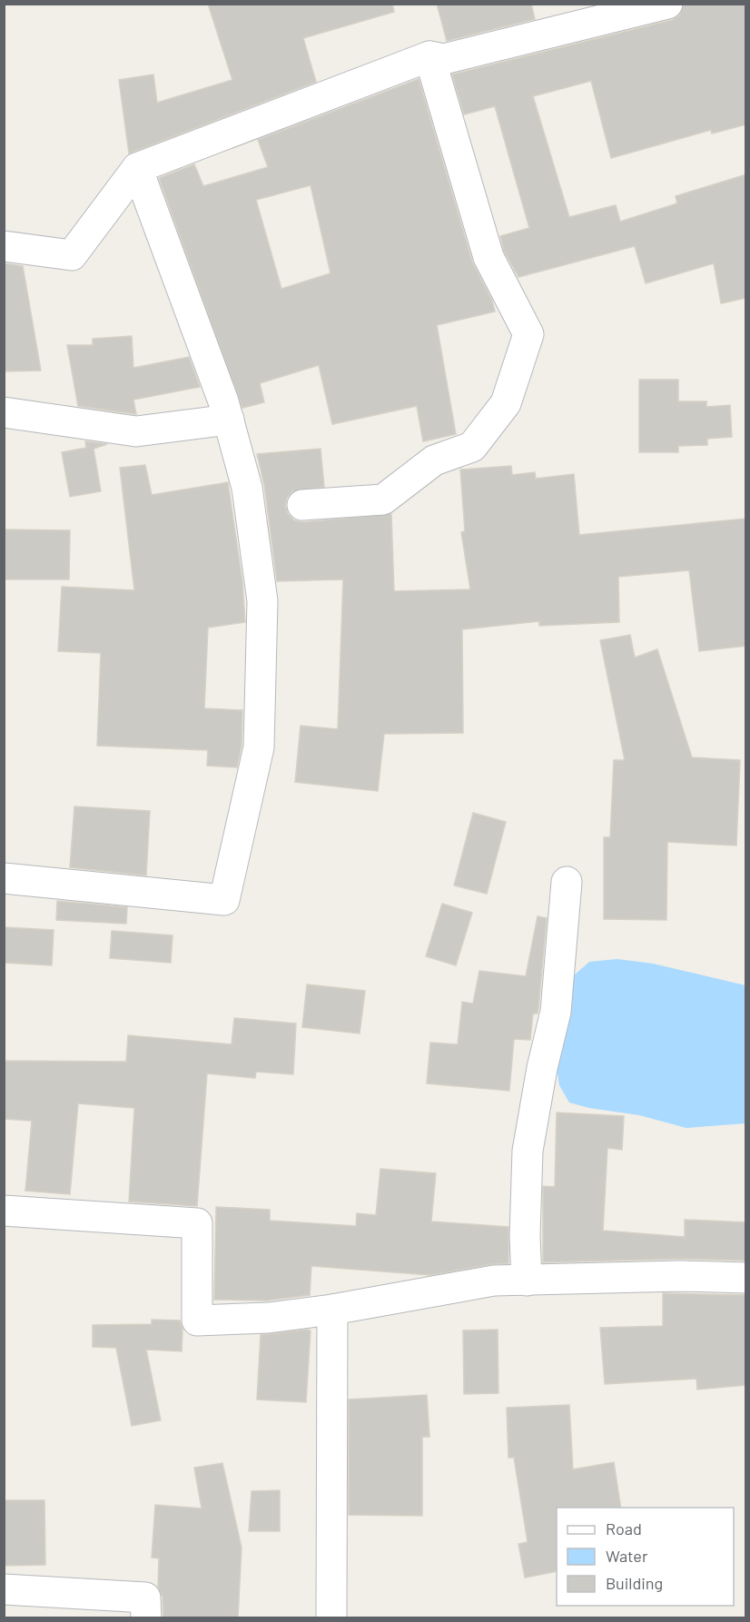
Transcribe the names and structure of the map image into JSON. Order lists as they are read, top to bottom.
{
  "legend": ["Road", "Water", "Building"]
}
